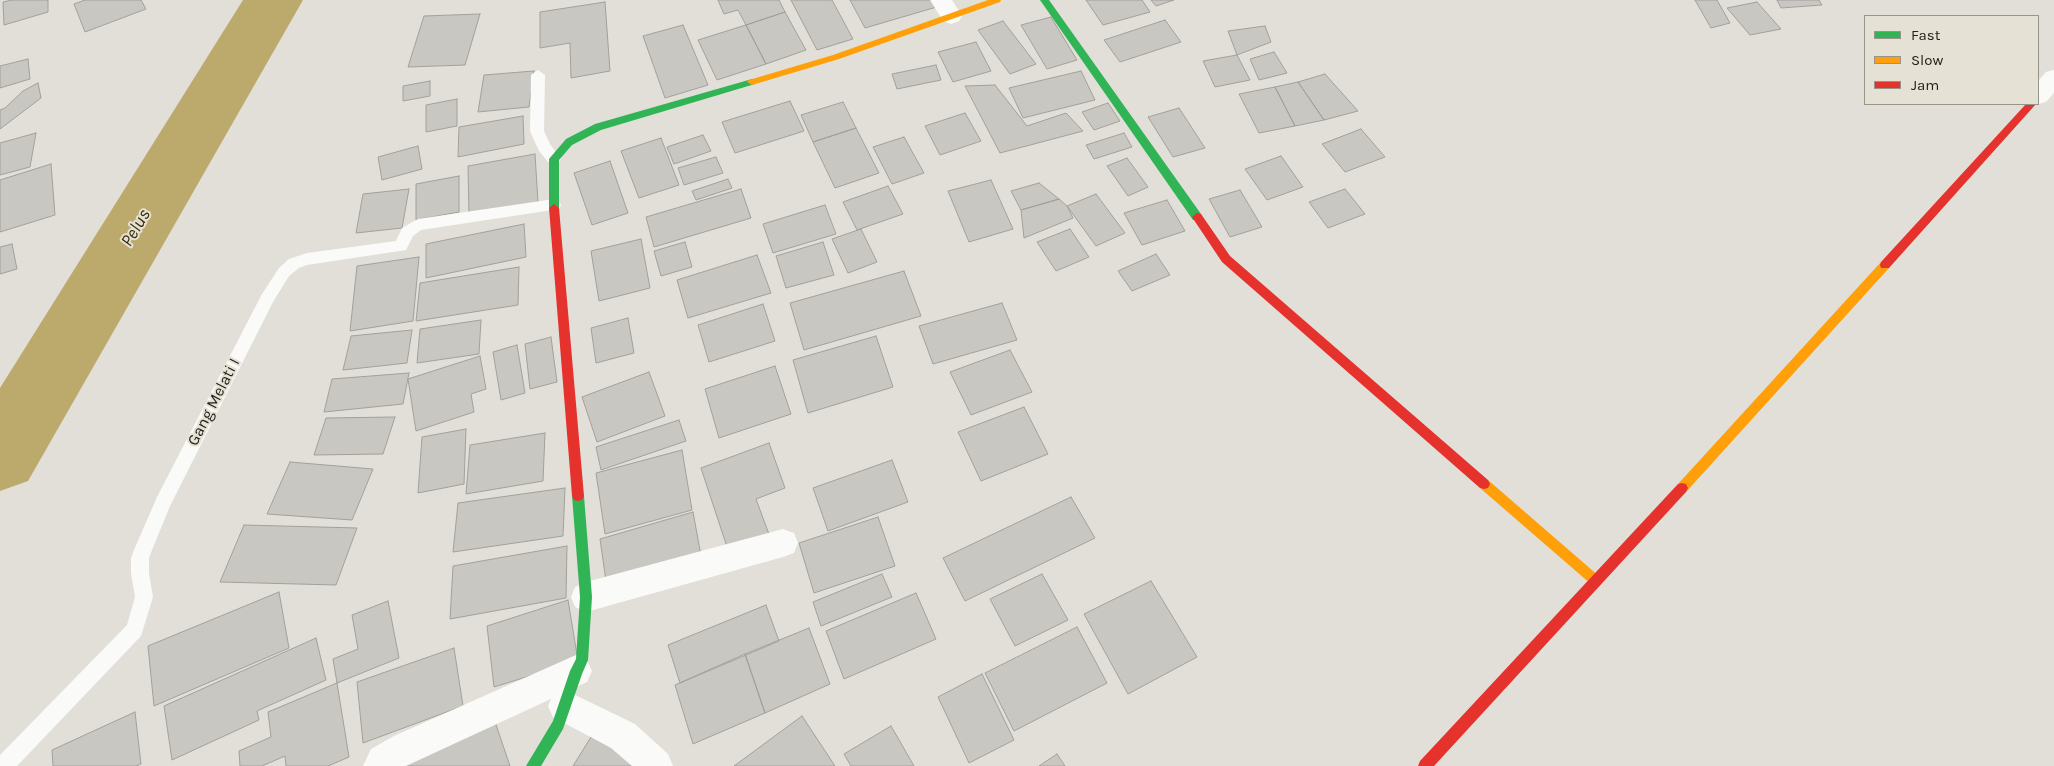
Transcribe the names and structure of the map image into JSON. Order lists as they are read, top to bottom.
{
  "streets": {
    "lane": ["Gang Melati I"]
  },
  "water": ["Pelus"],
  "legend": ["Fast", "Slow", "Jam"]
}
